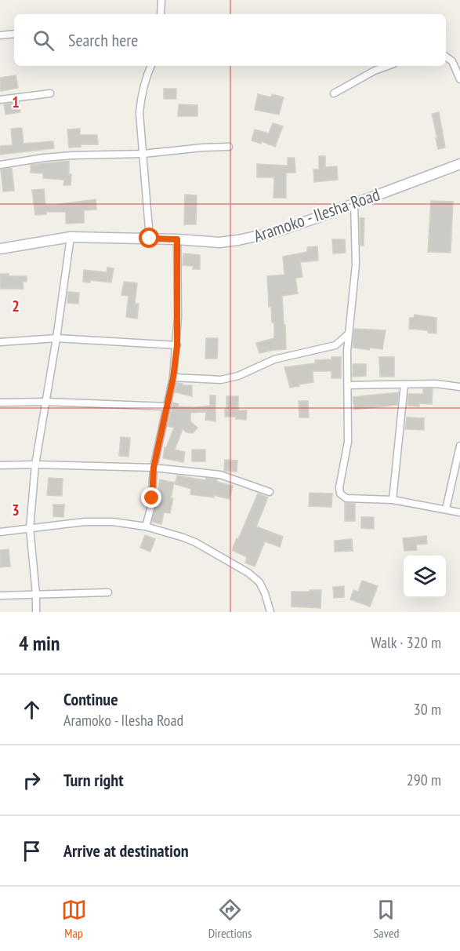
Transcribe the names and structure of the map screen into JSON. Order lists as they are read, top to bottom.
{
  "streets": {
    "main road": ["Aramoko - Ilesha Road"]
  },
  "page": {
    "search": "Search here",
    "heading": ["4 min", "Walk · 320 m"],
    "list": [
      ["Continue", "Aramoko - Ilesha Road", "30 m"],
      ["Turn right", "290 m"],
      "Arrive at destination"
    ],
    "nav": ["Map", "Directions", "Saved"]
  },
  "grid": {
    "rows": ["1", "2", "3"]
  }
}
